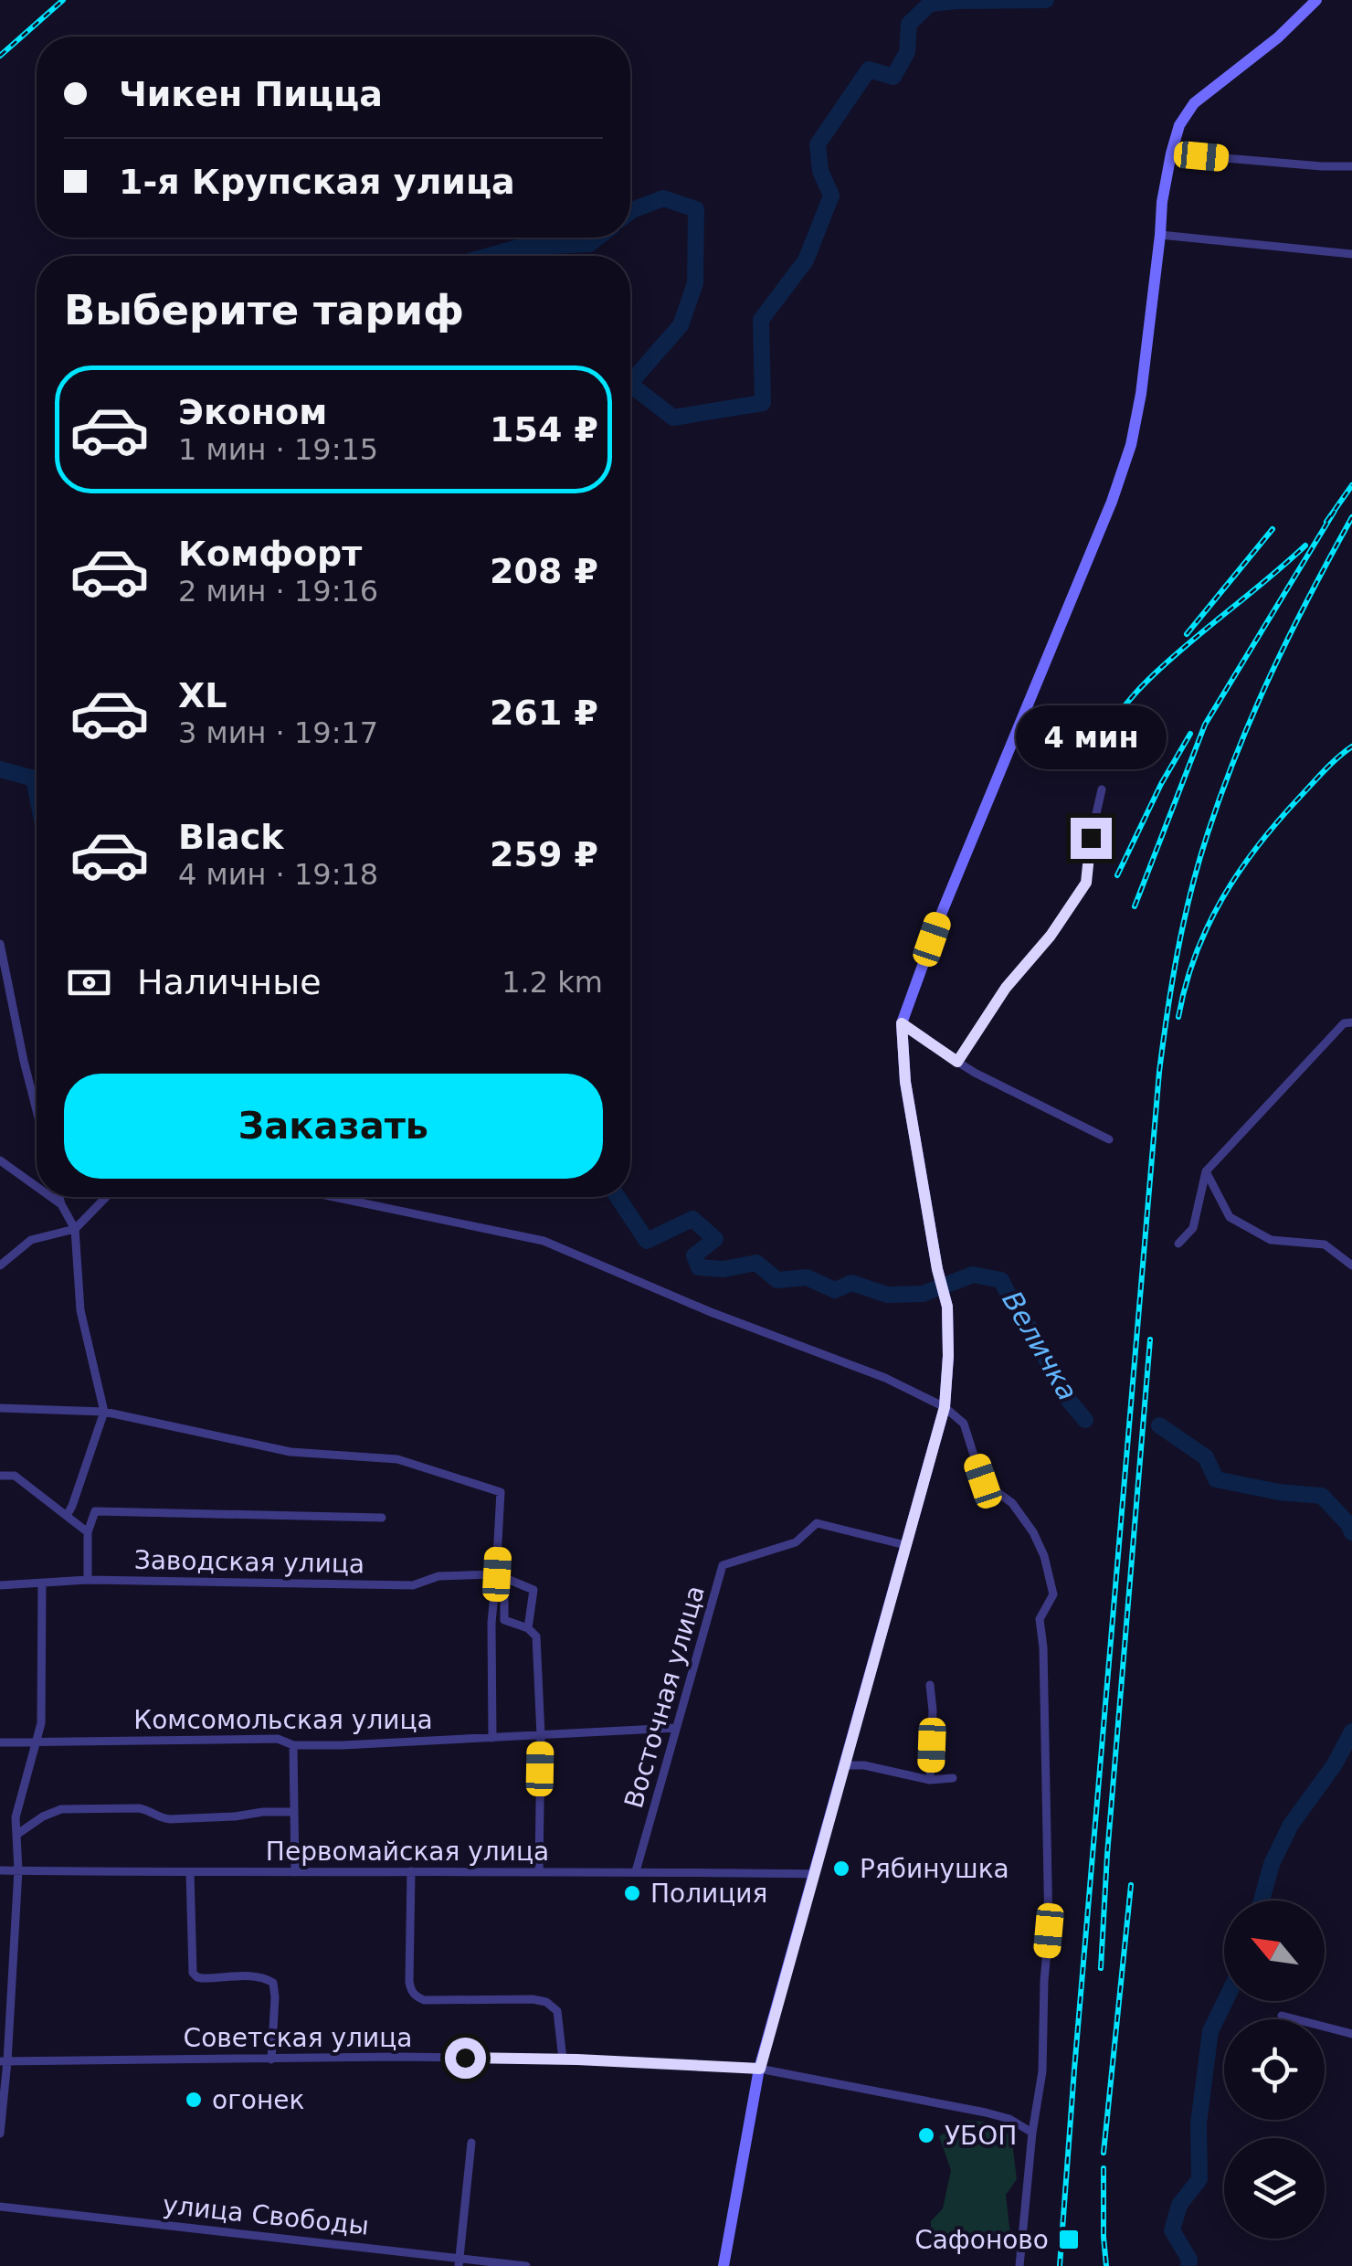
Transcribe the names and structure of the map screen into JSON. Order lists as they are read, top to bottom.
{
  "streets": {
    "street": [
      "Заводская улица",
      "Восточная улица",
      "Комсомольская улица",
      "Первомайская улица",
      "Советская улица",
      "улица Свободы"
    ]
  },
  "crossings": [
    ["Восточная улица", "Комсомольская улица"],
    ["Восточная улица", "Первомайская улица"]
  ],
  "water": ["Величка"],
  "places": {
    "other": [
      "Рябинушка",
      "Полиция",
      "огонек",
      "УБОП"
    ],
    "transit": ["Сафоново"]
  },
  "north": "top left",
  "page": {
    "banner": ["Чикен Пицца", "1-я Крупская улица"],
    "heading": "Выберите тариф",
    "list": [
      {
        "name": "Эконом",
        "note": "1 мин · 19:15",
        "value": "154 ₽"
      },
      {
        "name": "Комфорт",
        "note": "2 мин · 19:16",
        "value": "208 ₽"
      },
      {
        "name": "XL",
        "note": "3 мин · 19:17",
        "value": "261 ₽"
      },
      {
        "name": "Black",
        "note": "4 мин · 19:18",
        "value": "259 ₽"
      }
    ],
    "bubble": "4 мин",
    "pay": ["Наличные", "1.2 km"],
    "buttons": "Заказать"
  }
}
